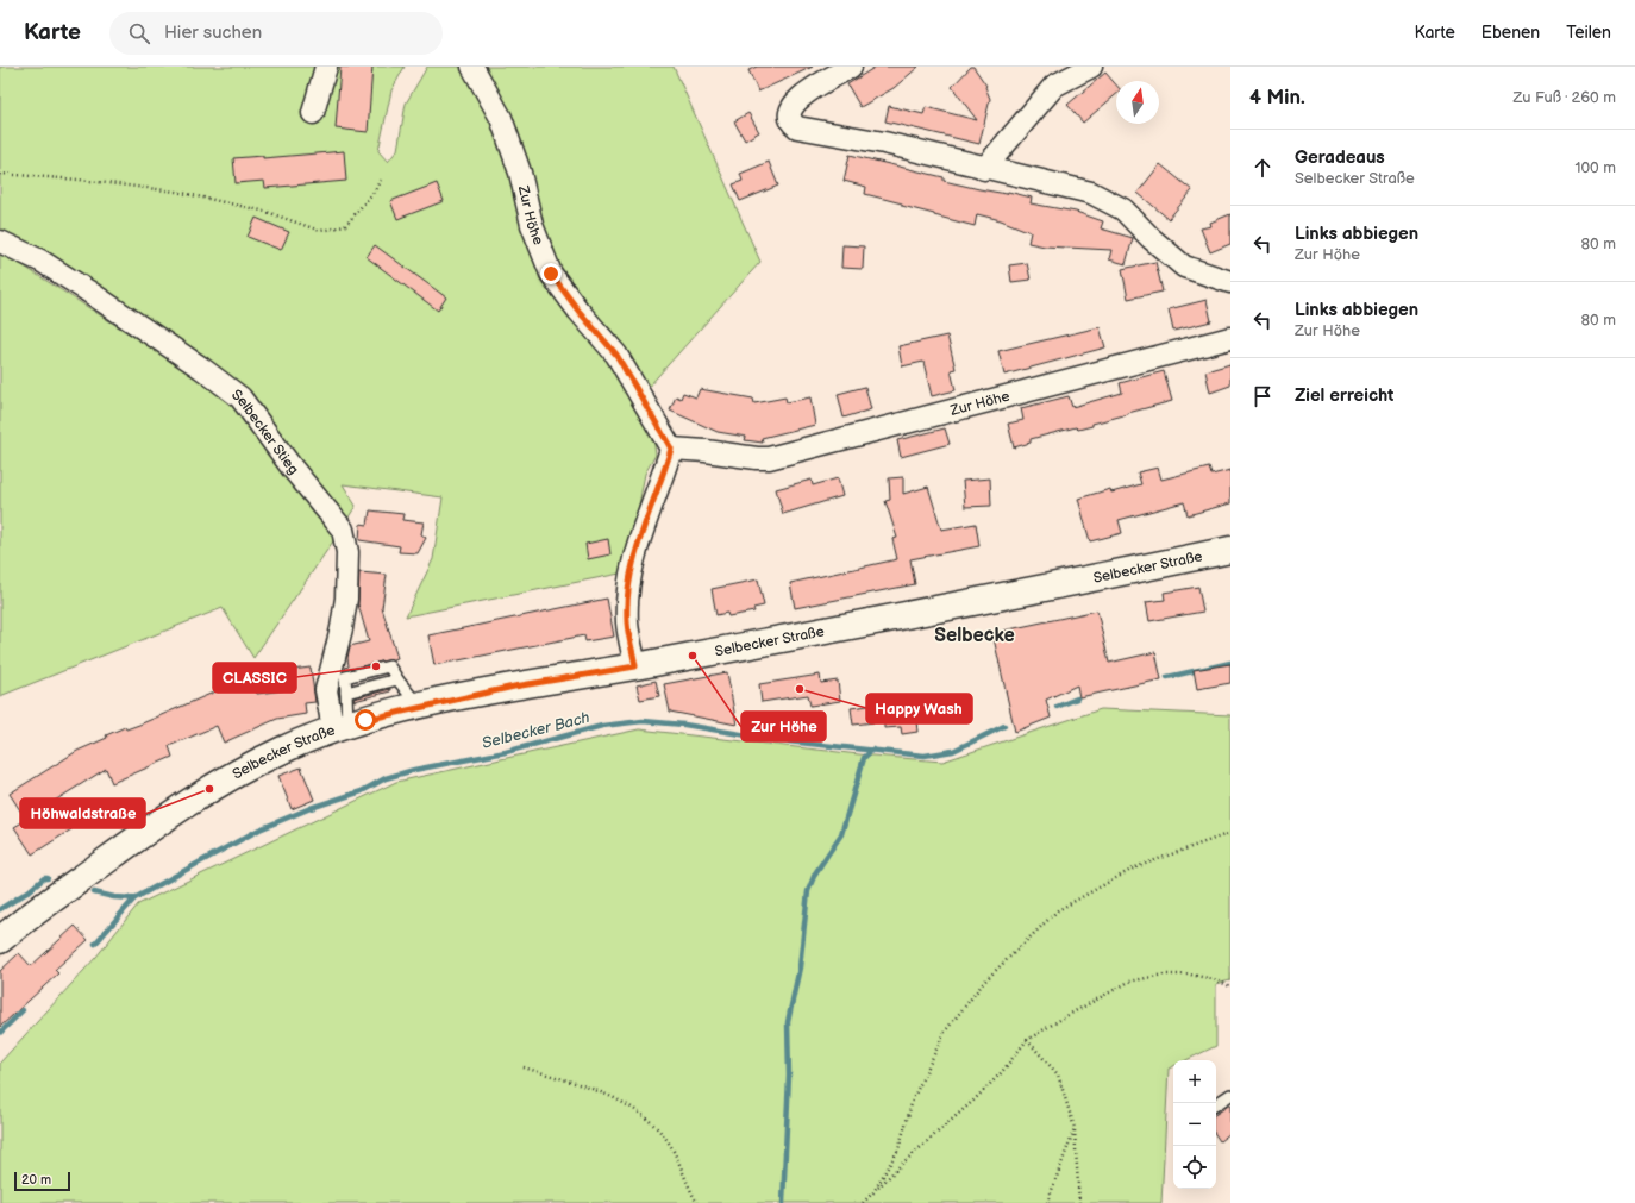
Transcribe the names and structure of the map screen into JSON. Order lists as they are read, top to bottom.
{
  "streets": {
    "main road": ["Selbecker Straße"],
    "street": ["Zur Höhe", "Selbecker Stieg"]
  },
  "crossings": [
    ["Selbecker Stieg", "Selbecker Straße"]
  ],
  "districts": ["Selbecke"],
  "water": ["Selbecker Bach"],
  "places": [
    "Zur Höhe",
    "CLASSIC",
    "Happy Wash",
    "Höhwaldstraße"
  ],
  "scale_bar": "20 m",
  "north": "top",
  "page": {
    "header": "Karte",
    "search": "Hier suchen",
    "nav": ["Karte", "Ebenen", "Teilen"],
    "heading": ["4 Min.", "Zu Fuß · 260 m"],
    "list": [
      ["Geradeaus", "Selbecker Straße", "100 m"],
      ["Links abbiegen", "Zur Höhe", "80 m"],
      ["Links abbiegen", "Zur Höhe", "80 m"],
      "Ziel erreicht"
    ],
    "map_buttons": ["+", "−"],
    "scale": "20 m"
  }
}
